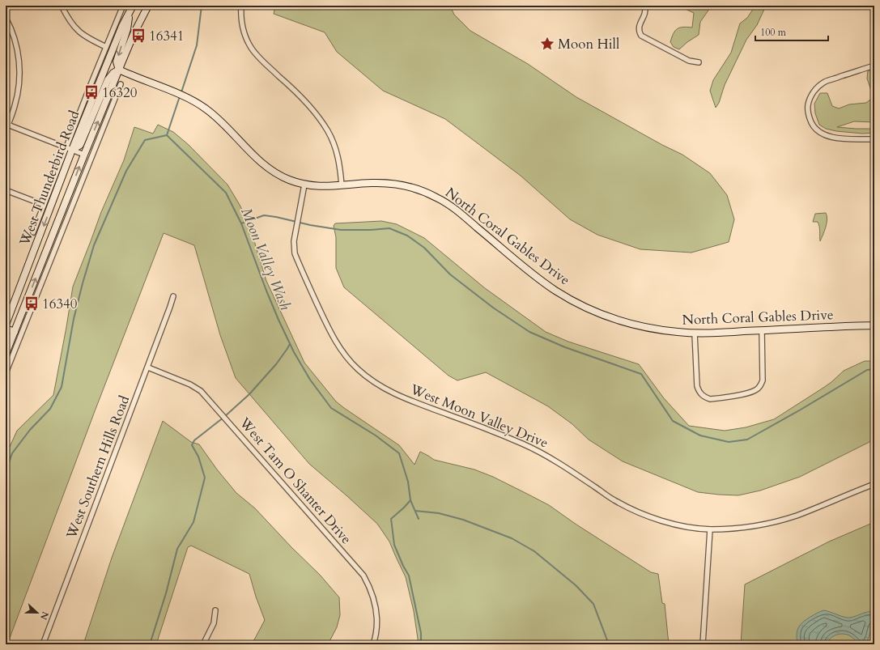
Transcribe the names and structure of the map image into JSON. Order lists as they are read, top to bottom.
{
  "streets": {
    "main road": ["West Thunderbird Road", "North Coral Gables Drive"],
    "street": ["West Moon Valley Drive", "West Southern Hills Road", "West Tam O Shanter Drive"]
  },
  "crossings": [
    ["West Thunderbird Road", "North Coral Gables Drive"],
    ["North Coral Gables Drive", "West Moon Valley Drive"],
    ["West Southern Hills Road", "West Tam O Shanter Drive"]
  ],
  "water": ["Moon Valley Wash"],
  "places": {
    "bus stop": ["16341", "16320", "16340"],
    "place": ["Moon Hill"]
  },
  "scale_bar": "100 m",
  "north": "right"
}
